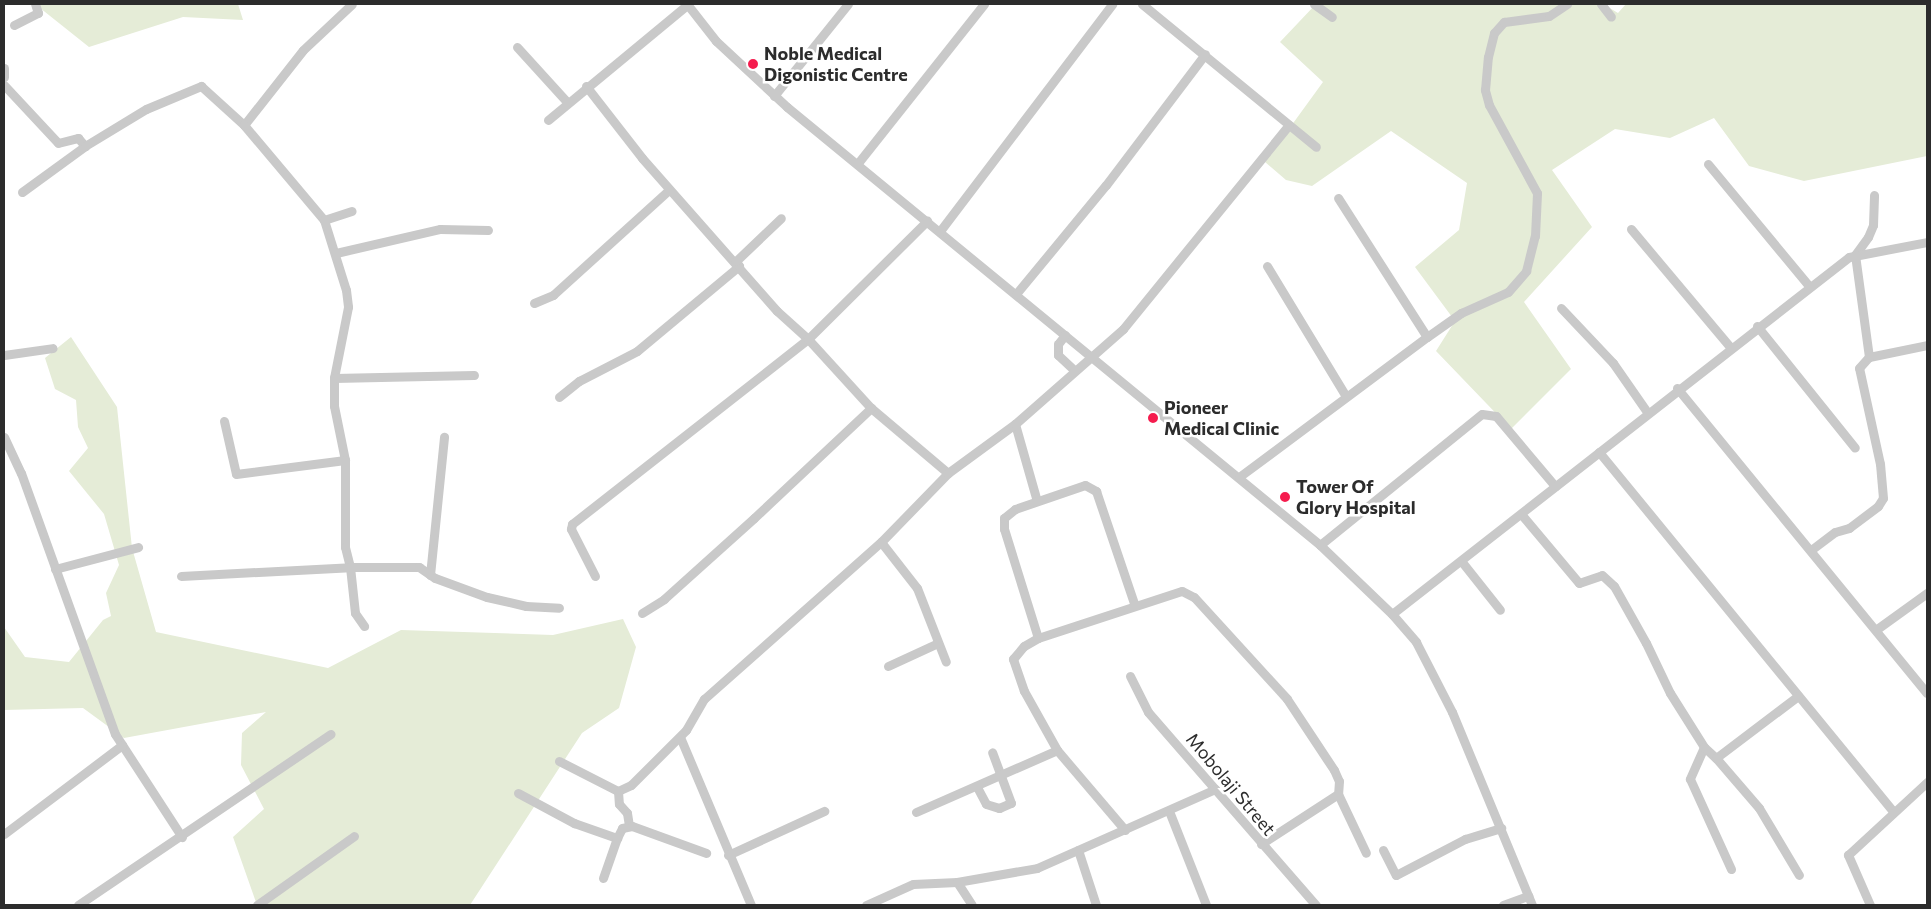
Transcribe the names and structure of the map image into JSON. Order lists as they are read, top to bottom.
{
  "streets": {
    "street": ["Mobolaji Street"]
  },
  "places": ["Noble Medical Digonistic Centre", "Pioneer Medical Clinic", "Tower Of Glory Hospital"]
}
